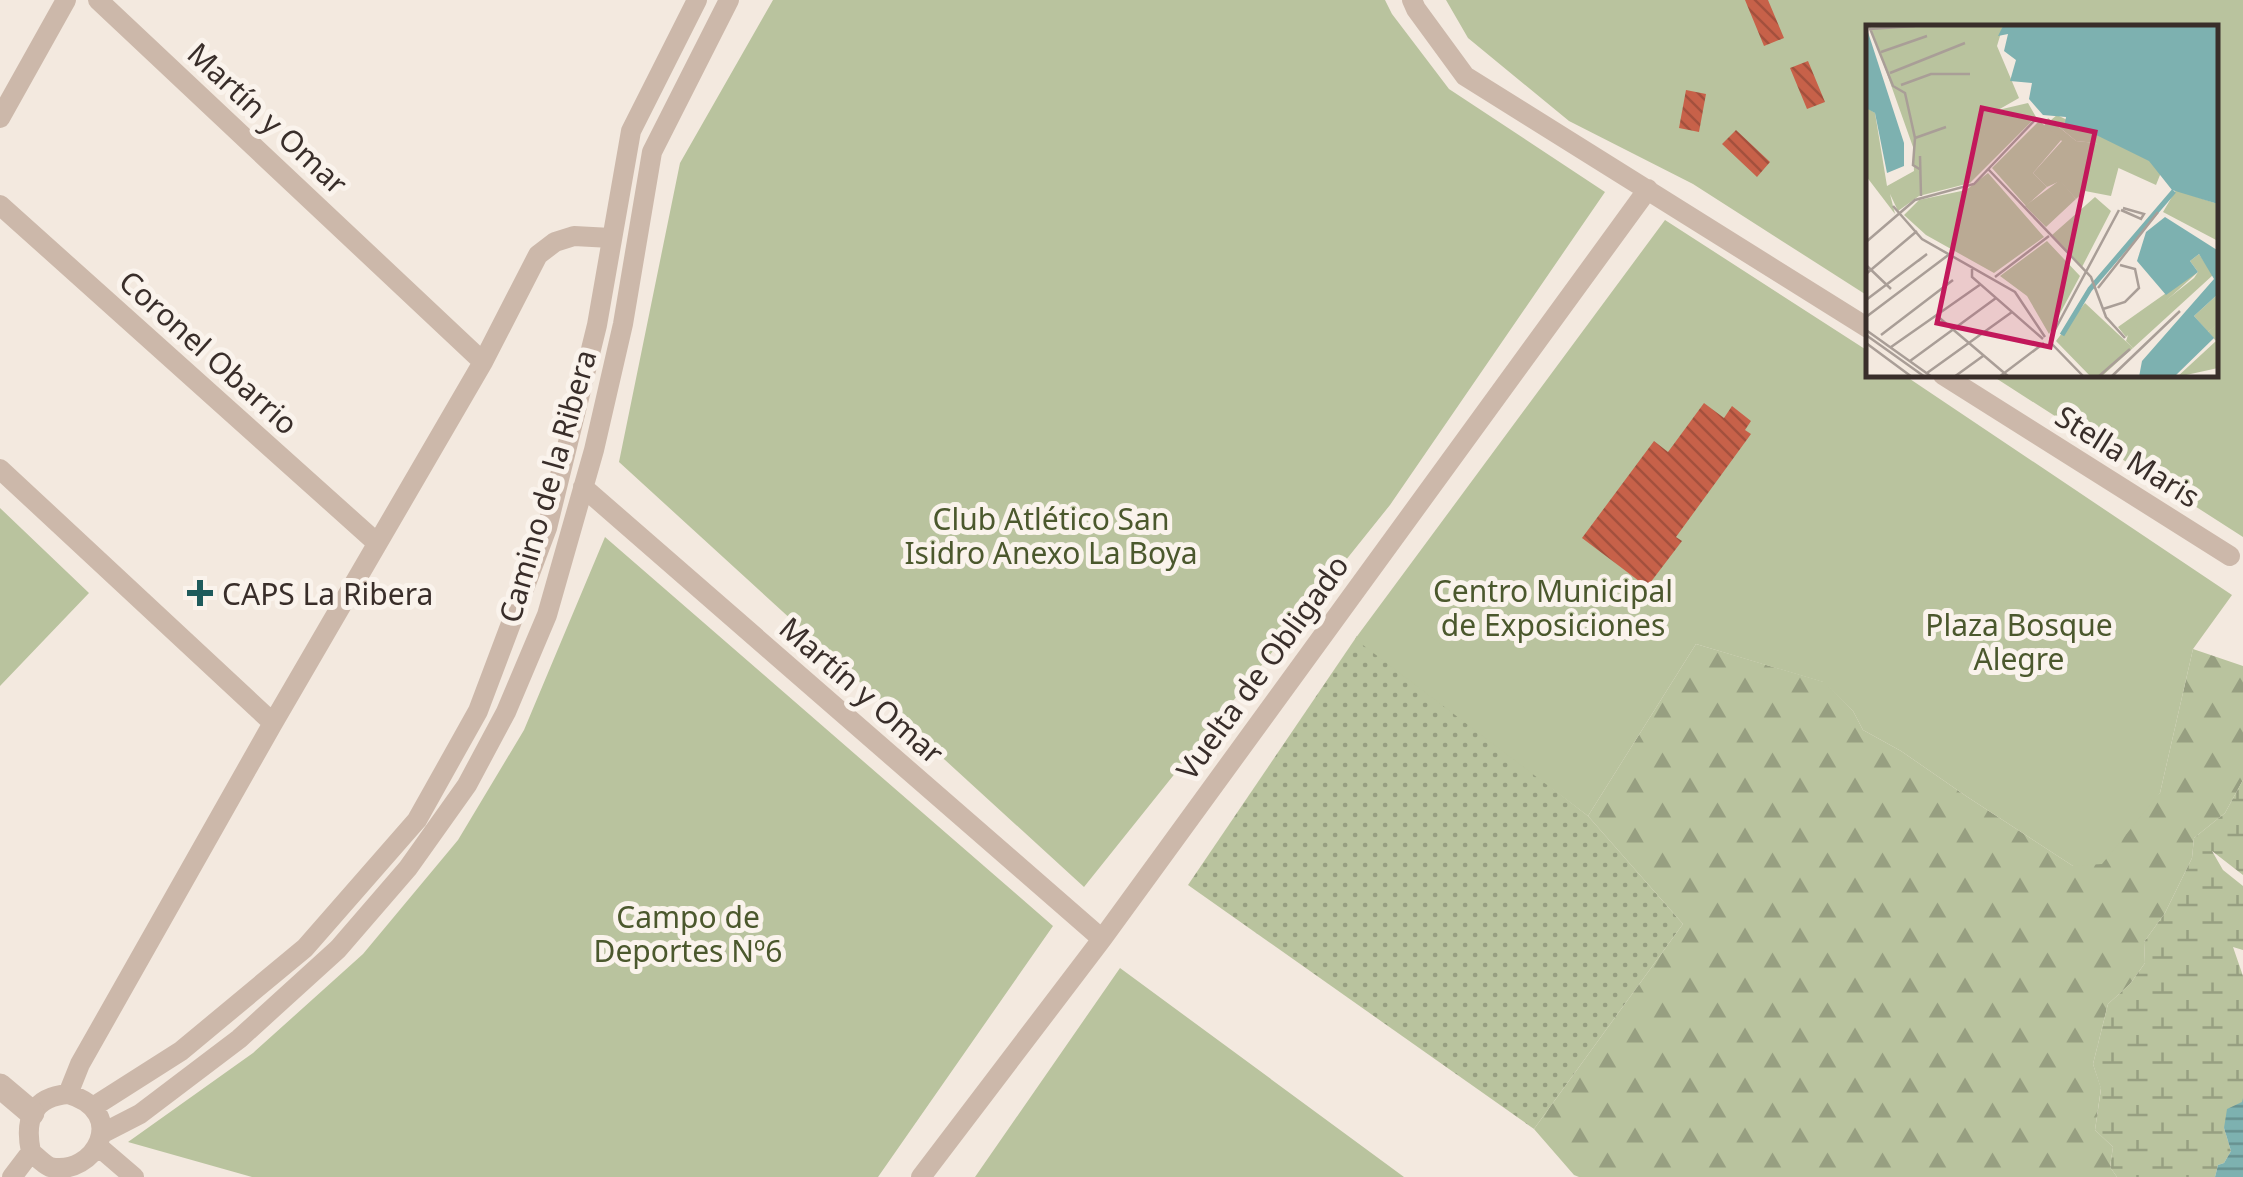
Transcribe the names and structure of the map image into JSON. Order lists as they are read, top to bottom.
{
  "streets": {
    "street": [
      "Martín y Omar",
      "Coronel Obarrio",
      "Stella Maris",
      "Camino de la Ribera",
      "Vuelta de Obligado"
    ]
  },
  "crossings": [
    ["Martín y Omar", "Camino de la Ribera"],
    ["Martín y Omar", "Vuelta de Obligado"]
  ],
  "parks": [
    "Club Atlético San Isidro Anexo La Boya",
    "Centro Municipal de Exposiciones",
    "Plaza Bosque Alegre",
    "Campo de Deportes Nº6"
  ],
  "places": {
    "health": ["CAPS La Ribera"]
  }
}
